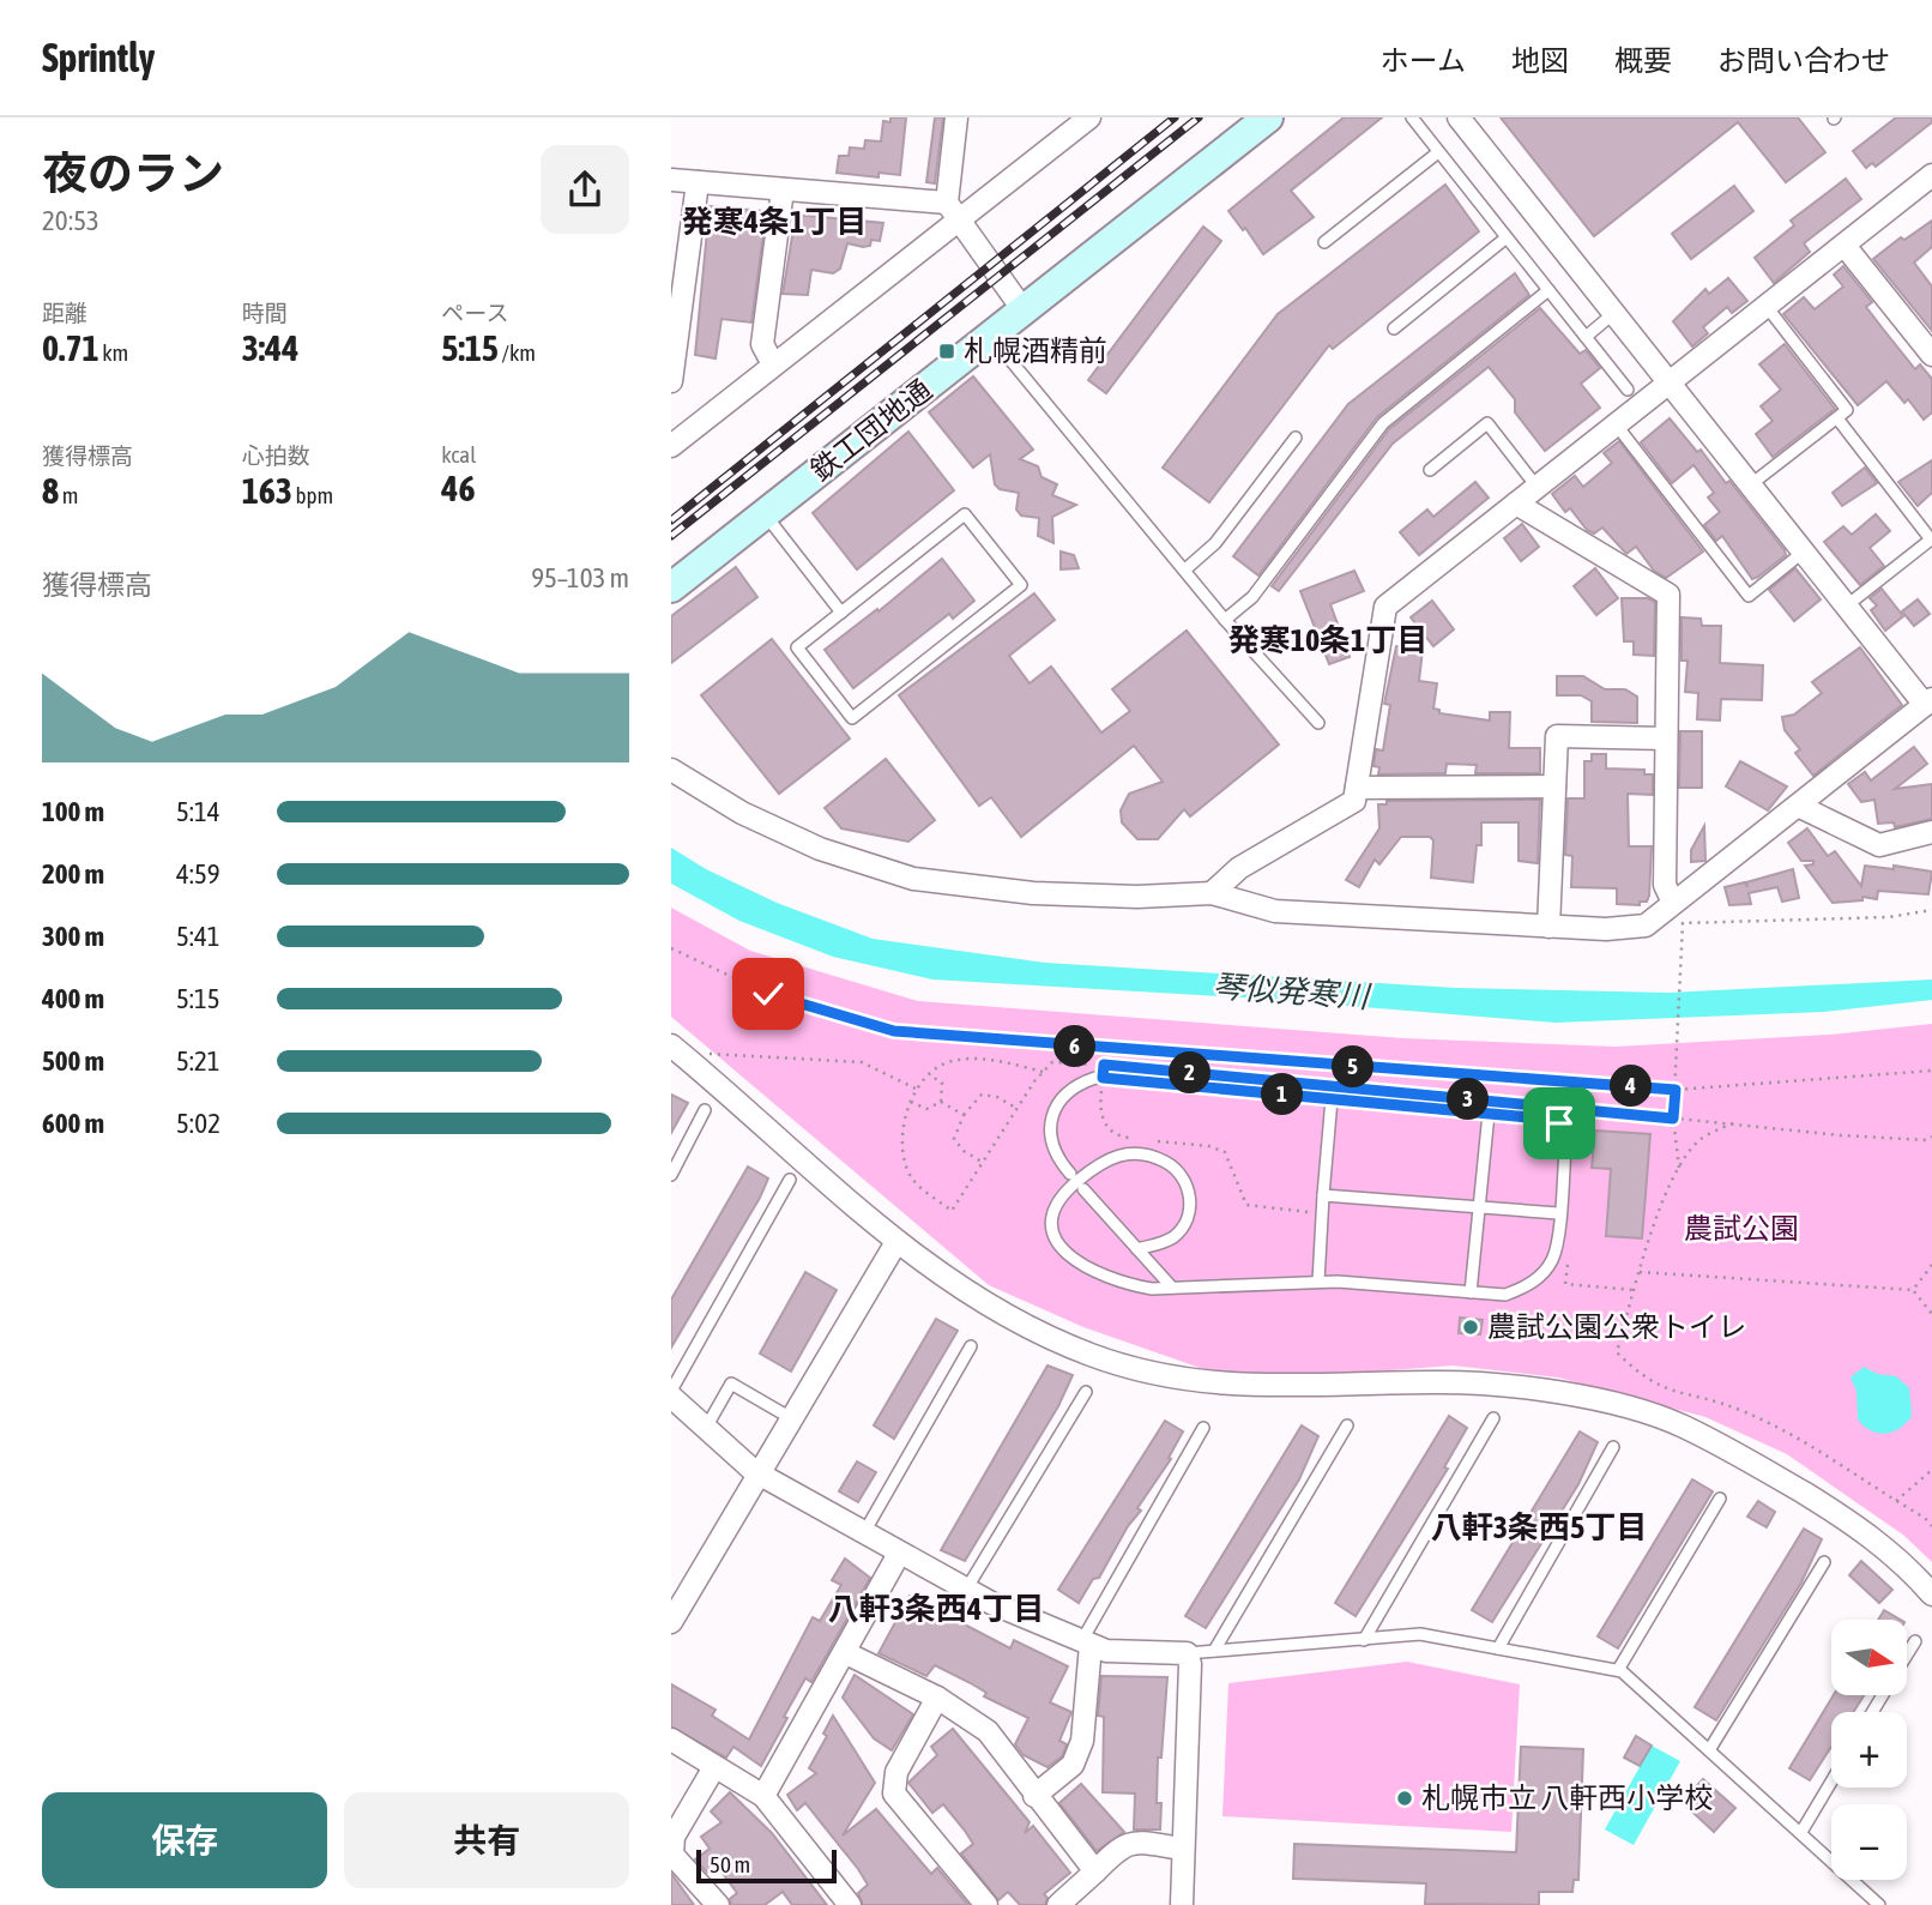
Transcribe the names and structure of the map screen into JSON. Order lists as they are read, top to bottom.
{
  "streets": {
    "street": ["鉄工団地通"]
  },
  "districts": [
    "発寒4条1丁目",
    "発寒10条1丁目",
    "八軒3条西5丁目",
    "八軒3条西4丁目"
  ],
  "water": ["琴似発寒川"],
  "parks": ["農試公園"],
  "places": {
    "transit": ["札幌酒精前"],
    "other": ["農試公園公衆トイレ", "札幌市立 八軒西小学校"]
  },
  "scale_bar": "50 m",
  "north": "right",
  "page": {
    "header": "Sprintly",
    "nav": [
      "ホーム",
      "地図",
      "概要",
      "お問い合わせ"
    ],
    "heading": ["夜のラン", "20:53"],
    "stats": [
      ["距離", "0.71 km"],
      ["時間", "3:44"],
      ["ペース", "5:15 /km"],
      ["獲得標高", "8 m"],
      ["心拍数", "163 bpm"],
      ["kcal", "46"]
    ],
    "chart": ["獲得標高", "95–103 m"],
    "list": [
      {
        "name": "100 m",
        "note": "5:14"
      },
      {
        "name": "200 m",
        "note": "4:59"
      },
      {
        "name": "300 m",
        "note": "5:41"
      },
      {
        "name": "400 m",
        "note": "5:15"
      },
      {
        "name": "500 m",
        "note": "5:21"
      },
      {
        "name": "600 m",
        "note": "5:02"
      }
    ],
    "pins": [
      "6",
      "5",
      "2",
      "4",
      "1",
      "3"
    ],
    "map_buttons": ["+", "−"],
    "buttons": ["保存", "共有"],
    "scale": "50 m"
  }
}
